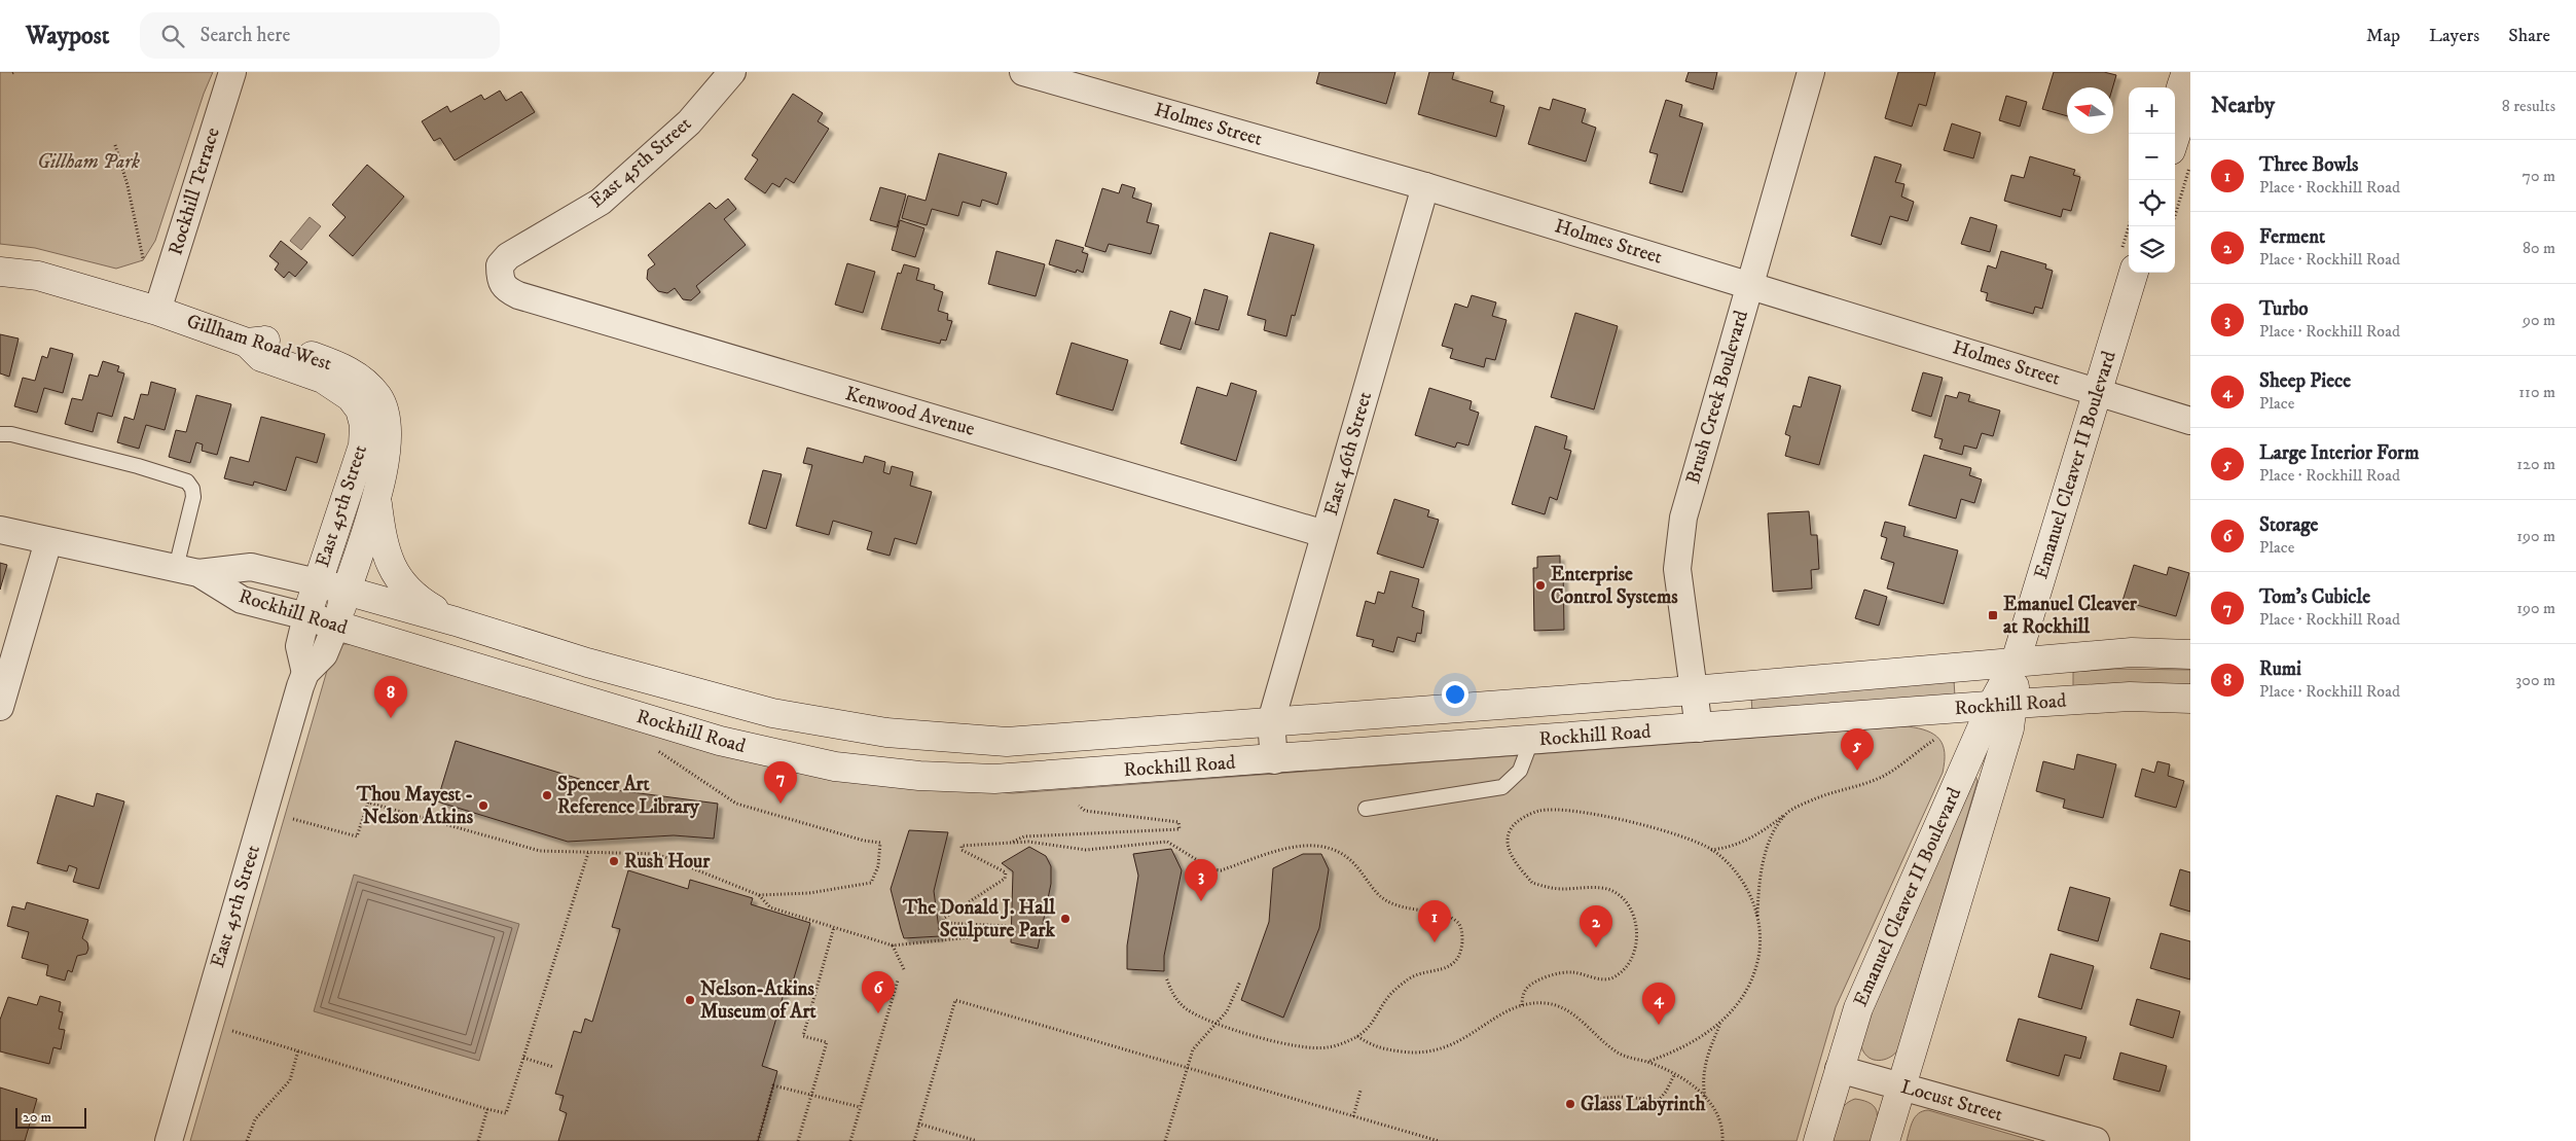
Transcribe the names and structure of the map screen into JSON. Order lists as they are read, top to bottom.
{
  "streets": {
    "main road": [
      "East 45th Street",
      "Gillham Road West",
      "Emanuel Cleaver II Boulevard",
      "Rockhill Road"
    ],
    "street": [
      "Holmes Street",
      "Rockhill Terrace",
      "Brush Creek Boulevard",
      "Kenwood Avenue",
      "East 46th Street",
      "Locust Street"
    ]
  },
  "crossings": [
    ["Holmes Street", "Brush Creek Boulevard"],
    ["Holmes Street", "East 46th Street"],
    ["Holmes Street", "Emanuel Cleaver II Boulevard"],
    ["East 45th Street", "Gillham Road West"],
    ["East 45th Street", "Kenwood Avenue"],
    ["East 45th Street", "Rockhill Road"],
    ["Rockhill Terrace", "Gillham Road West"],
    ["Brush Creek Boulevard", "Rockhill Road"],
    ["Kenwood Avenue", "East 46th Street"],
    ["East 46th Street", "Rockhill Road"],
    ["Emanuel Cleaver II Boulevard", "Rockhill Road"],
    ["Emanuel Cleaver II Boulevard", "Locust Street"]
  ],
  "parks": ["Gillham Park"],
  "places": {
    "other": [
      "Enterprise Control Systems",
      "Spencer Art Reference Library",
      "Thou Mayest - Nelson Atkins",
      "Rush Hour",
      "The Donald J. Hall Sculpture Park",
      "Nelson-Atkins Museum of Art",
      "Glass Labyrinth"
    ],
    "transit": ["Emanuel Cleaver at Rockhill"]
  },
  "scale_bar": "20 m",
  "north": "left",
  "page": {
    "header": "Waypost",
    "search": "Search here",
    "nav": ["Map", "Layers", "Share"],
    "heading": ["Nearby", "8 results"],
    "map_buttons": ["+", "−"],
    "list": [
      {
        "mark": "1",
        "name": "Three Bowls",
        "note": "Place · Rockhill Road",
        "value": "70 m"
      },
      {
        "mark": "2",
        "name": "Ferment",
        "note": "Place · Rockhill Road",
        "value": "80 m"
      },
      {
        "mark": "3",
        "name": "Turbo",
        "note": "Place · Rockhill Road",
        "value": "90 m"
      },
      {
        "mark": "4",
        "name": "Sheep Piece",
        "note": "Place",
        "value": "110 m"
      },
      {
        "mark": "5",
        "name": "Large Interior Form",
        "note": "Place · Rockhill Road",
        "value": "120 m"
      },
      {
        "mark": "6",
        "name": "Storage",
        "note": "Place",
        "value": "190 m"
      },
      {
        "mark": "7",
        "name": "Tom's Cubicle",
        "note": "Place · Rockhill Road",
        "value": "190 m"
      },
      {
        "mark": "8",
        "name": "Rumi",
        "note": "Place · Rockhill Road",
        "value": "300 m"
      }
    ],
    "pins": [
      "8",
      "5",
      "7",
      "3",
      "1",
      "2",
      "6",
      "4"
    ],
    "scale": "20 m"
  }
}
